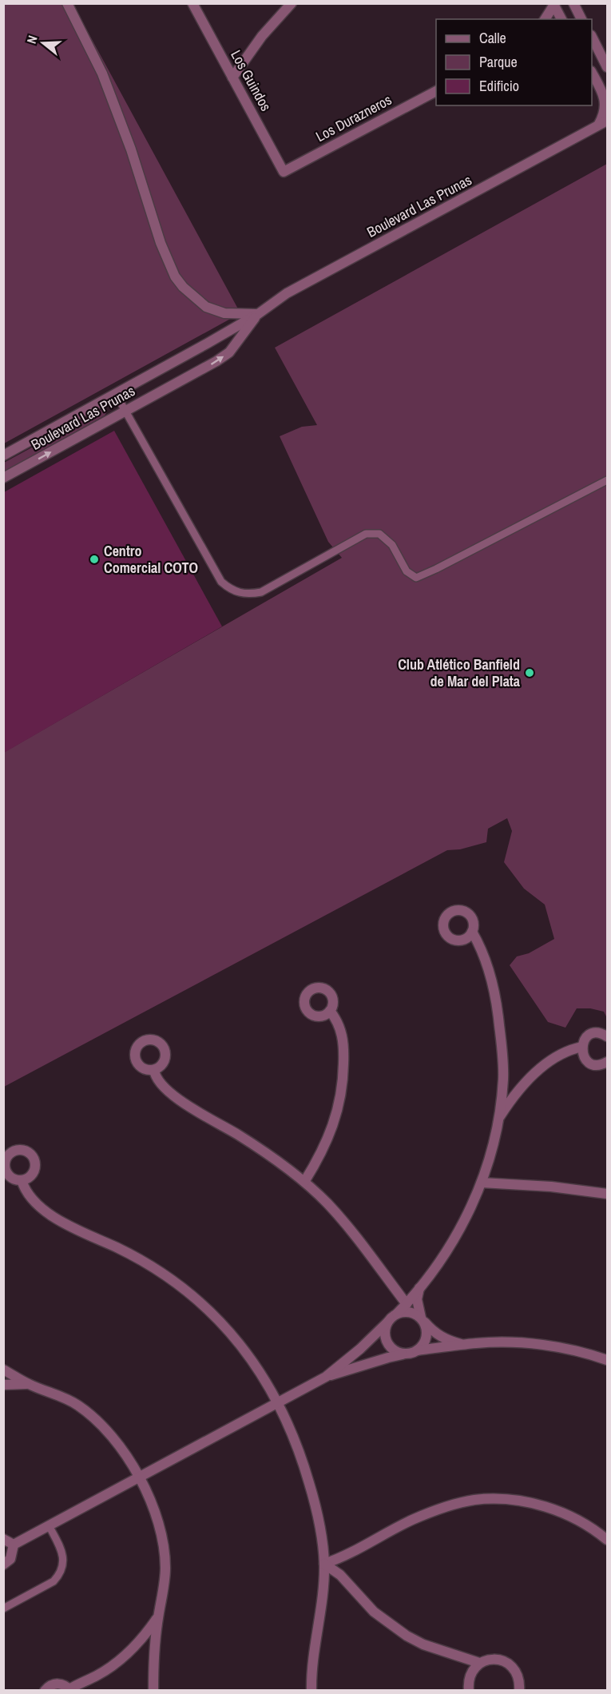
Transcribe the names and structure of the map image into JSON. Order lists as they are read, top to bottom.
{
  "streets": {
    "street": ["Los Guindos", "Los Durazneros", "Boulevard Las Prunas"]
  },
  "crossings": [
    ["Los Guindos", "Los Durazneros"]
  ],
  "places": ["Centro Comercial COTO", "Club Atlético Banfield de Mar del Plata"],
  "legend": ["Calle", "Parque", "Edificio"],
  "north": "left"
}
